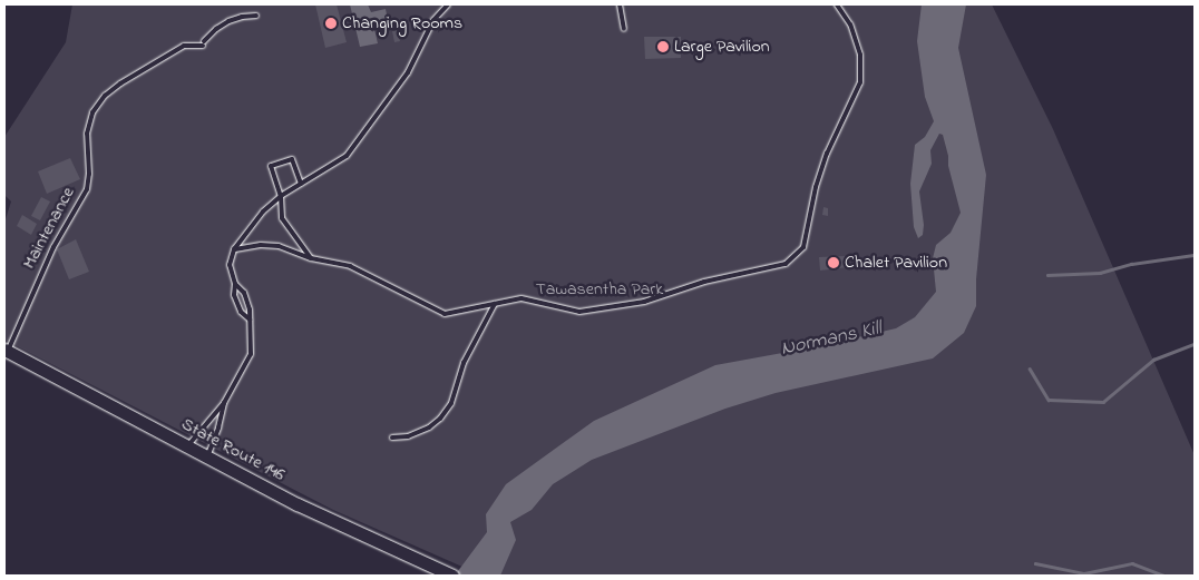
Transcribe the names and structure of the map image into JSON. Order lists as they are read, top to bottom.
{
  "streets": {
    "main road": ["State Route 146"],
    "lane": ["Maintenance"]
  },
  "crossings": [
    ["Maintenance", "State Route 146"]
  ],
  "water": ["Normans Kill"],
  "parks": ["Tawasentha Park"],
  "places": ["Changing Rooms", "Large Pavilion", "Chalet Pavilion"]
}
